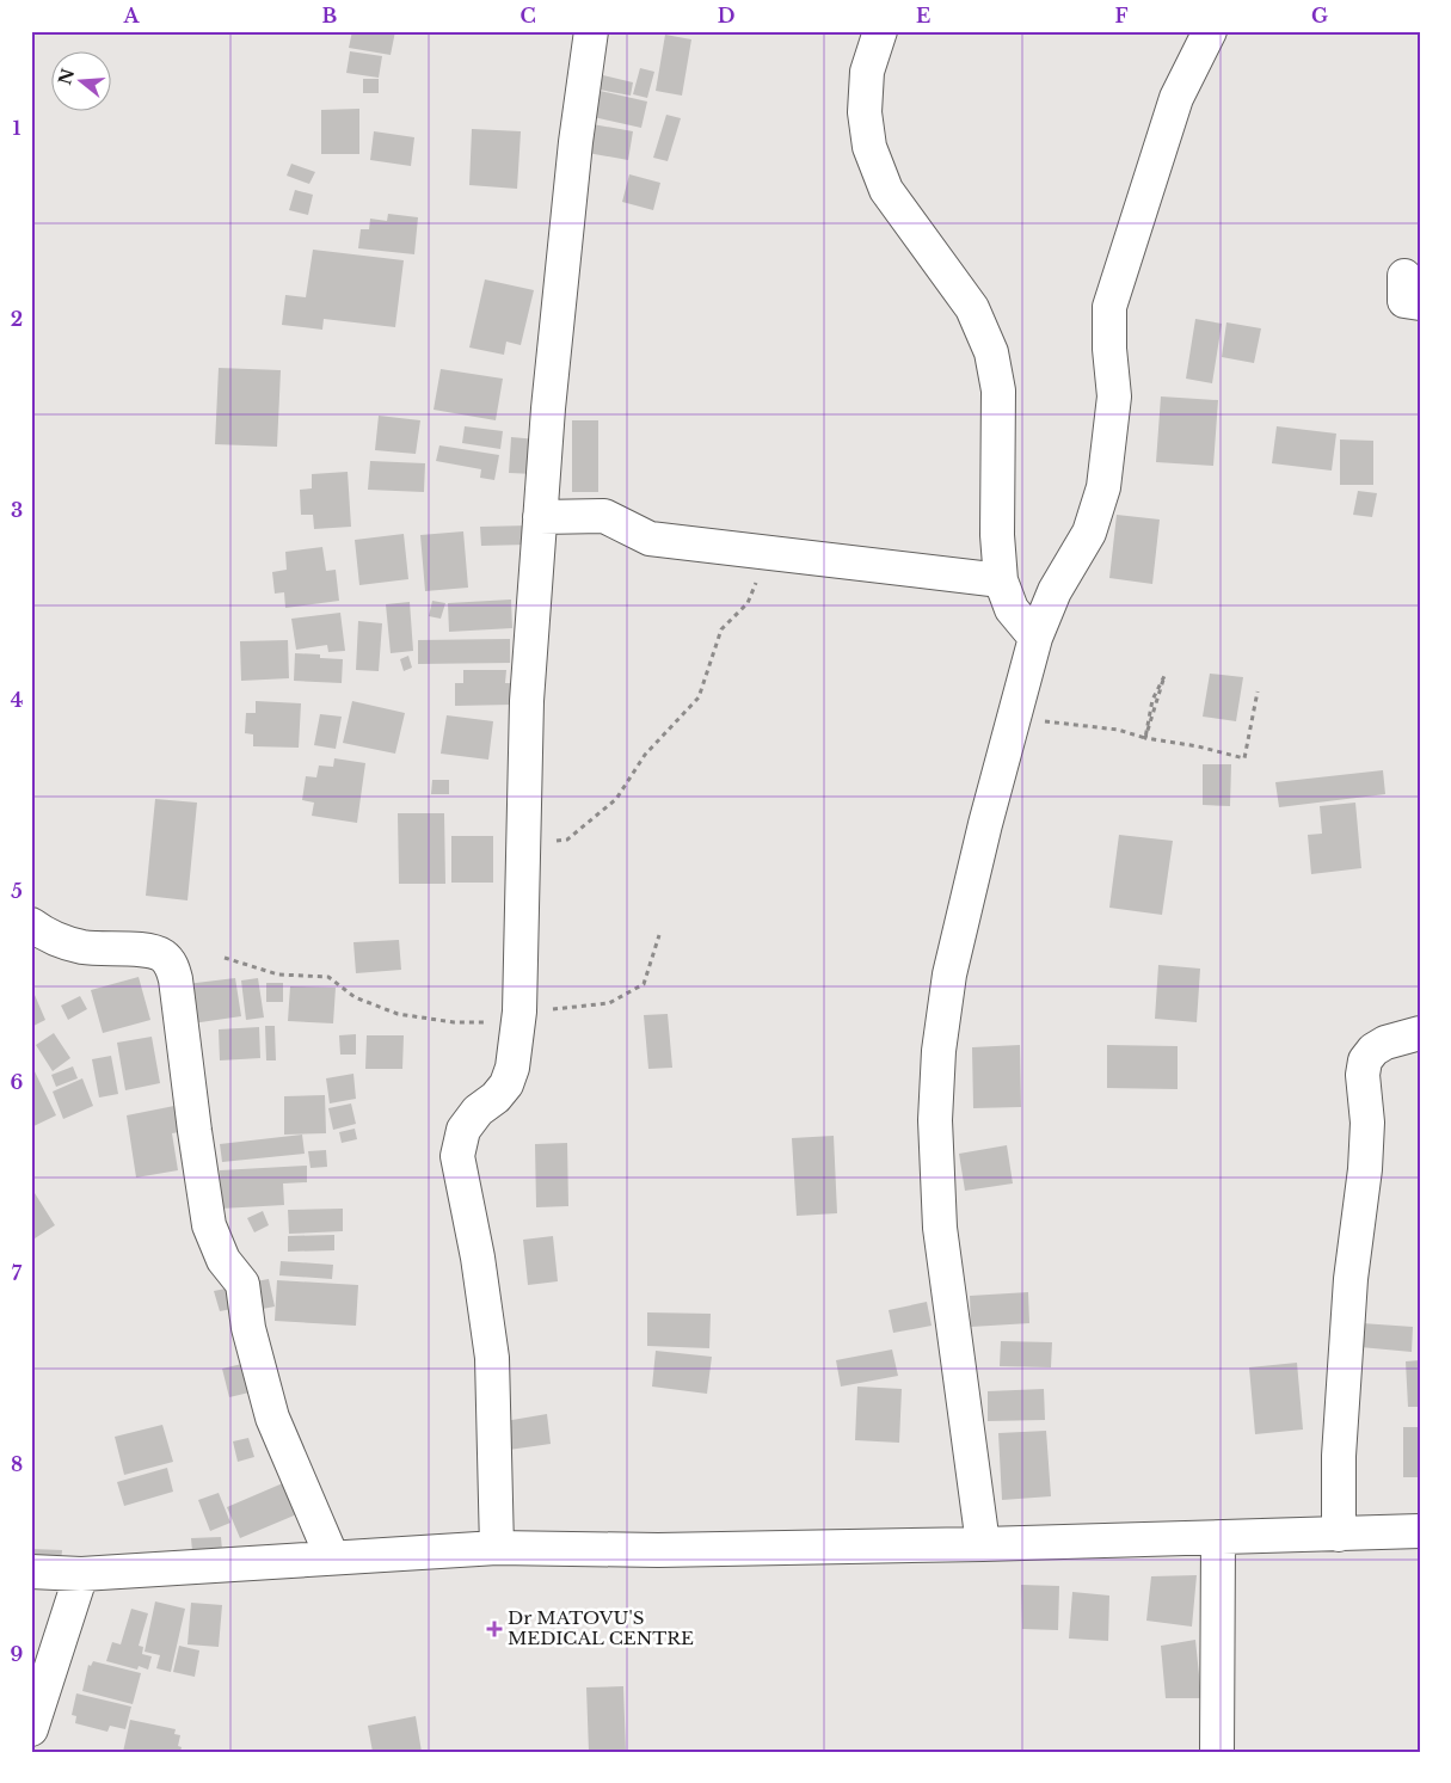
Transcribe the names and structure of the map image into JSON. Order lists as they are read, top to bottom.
{
  "places": {
    "health": ["Dr MATOVU'S MEDICAL CENTRE"]
  },
  "north": "left",
  "grid": {
    "columns": [
      "A",
      "B",
      "C",
      "D",
      "E",
      "F",
      "G"
    ],
    "rows": [
      "1",
      "2",
      "3",
      "4",
      "5",
      "6",
      "7",
      "8",
      "9"
    ]
  }
}
